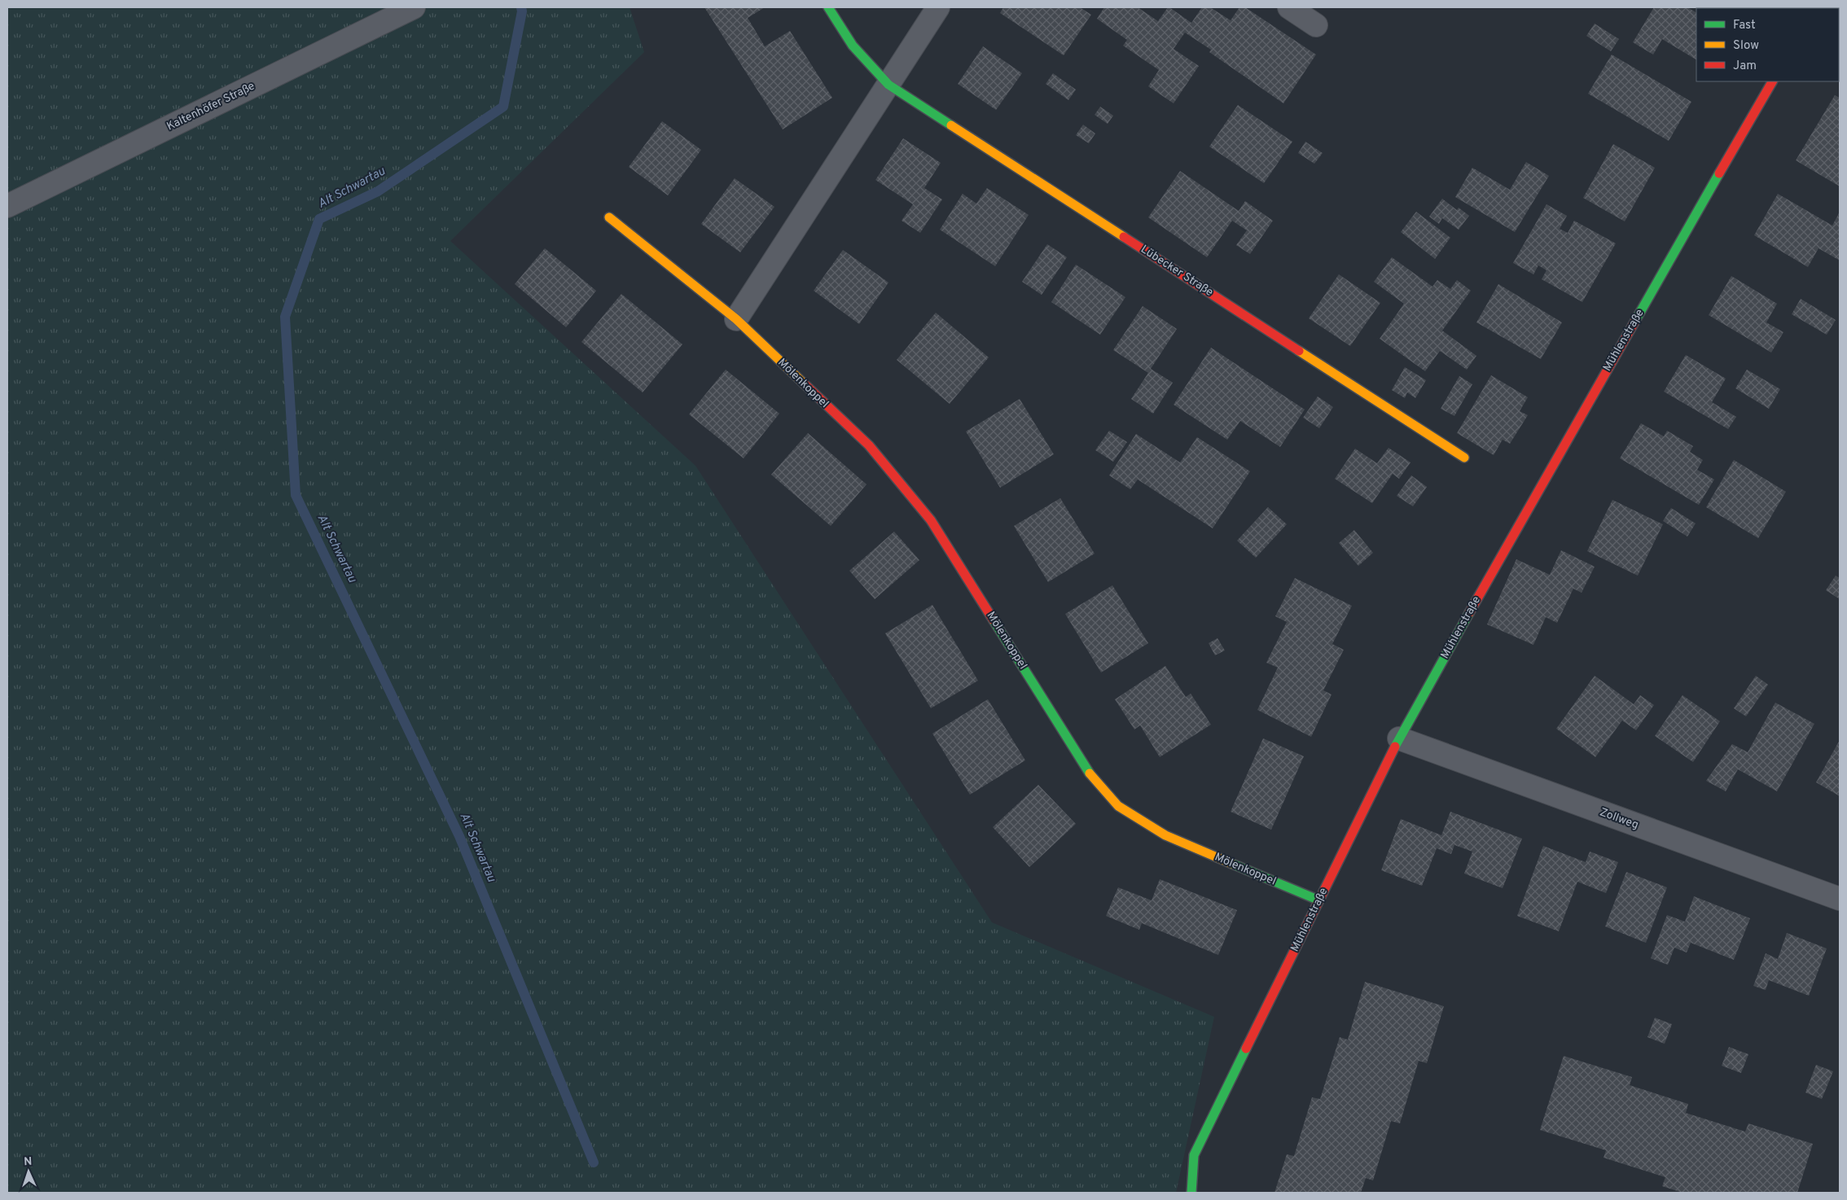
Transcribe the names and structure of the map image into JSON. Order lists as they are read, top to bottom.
{
  "streets": {
    "street": [
      "Kaltenhöfer Straße",
      "Lübecker Straße",
      "Mühlenstraße",
      "Mölenkoppel",
      "Zollweg"
    ]
  },
  "crossings": [
    ["Mühlenstraße", "Mölenkoppel"],
    ["Mühlenstraße", "Zollweg"]
  ],
  "water": ["Alt Schwartau"],
  "legend": ["Fast", "Slow", "Jam"],
  "north": "top"
}
